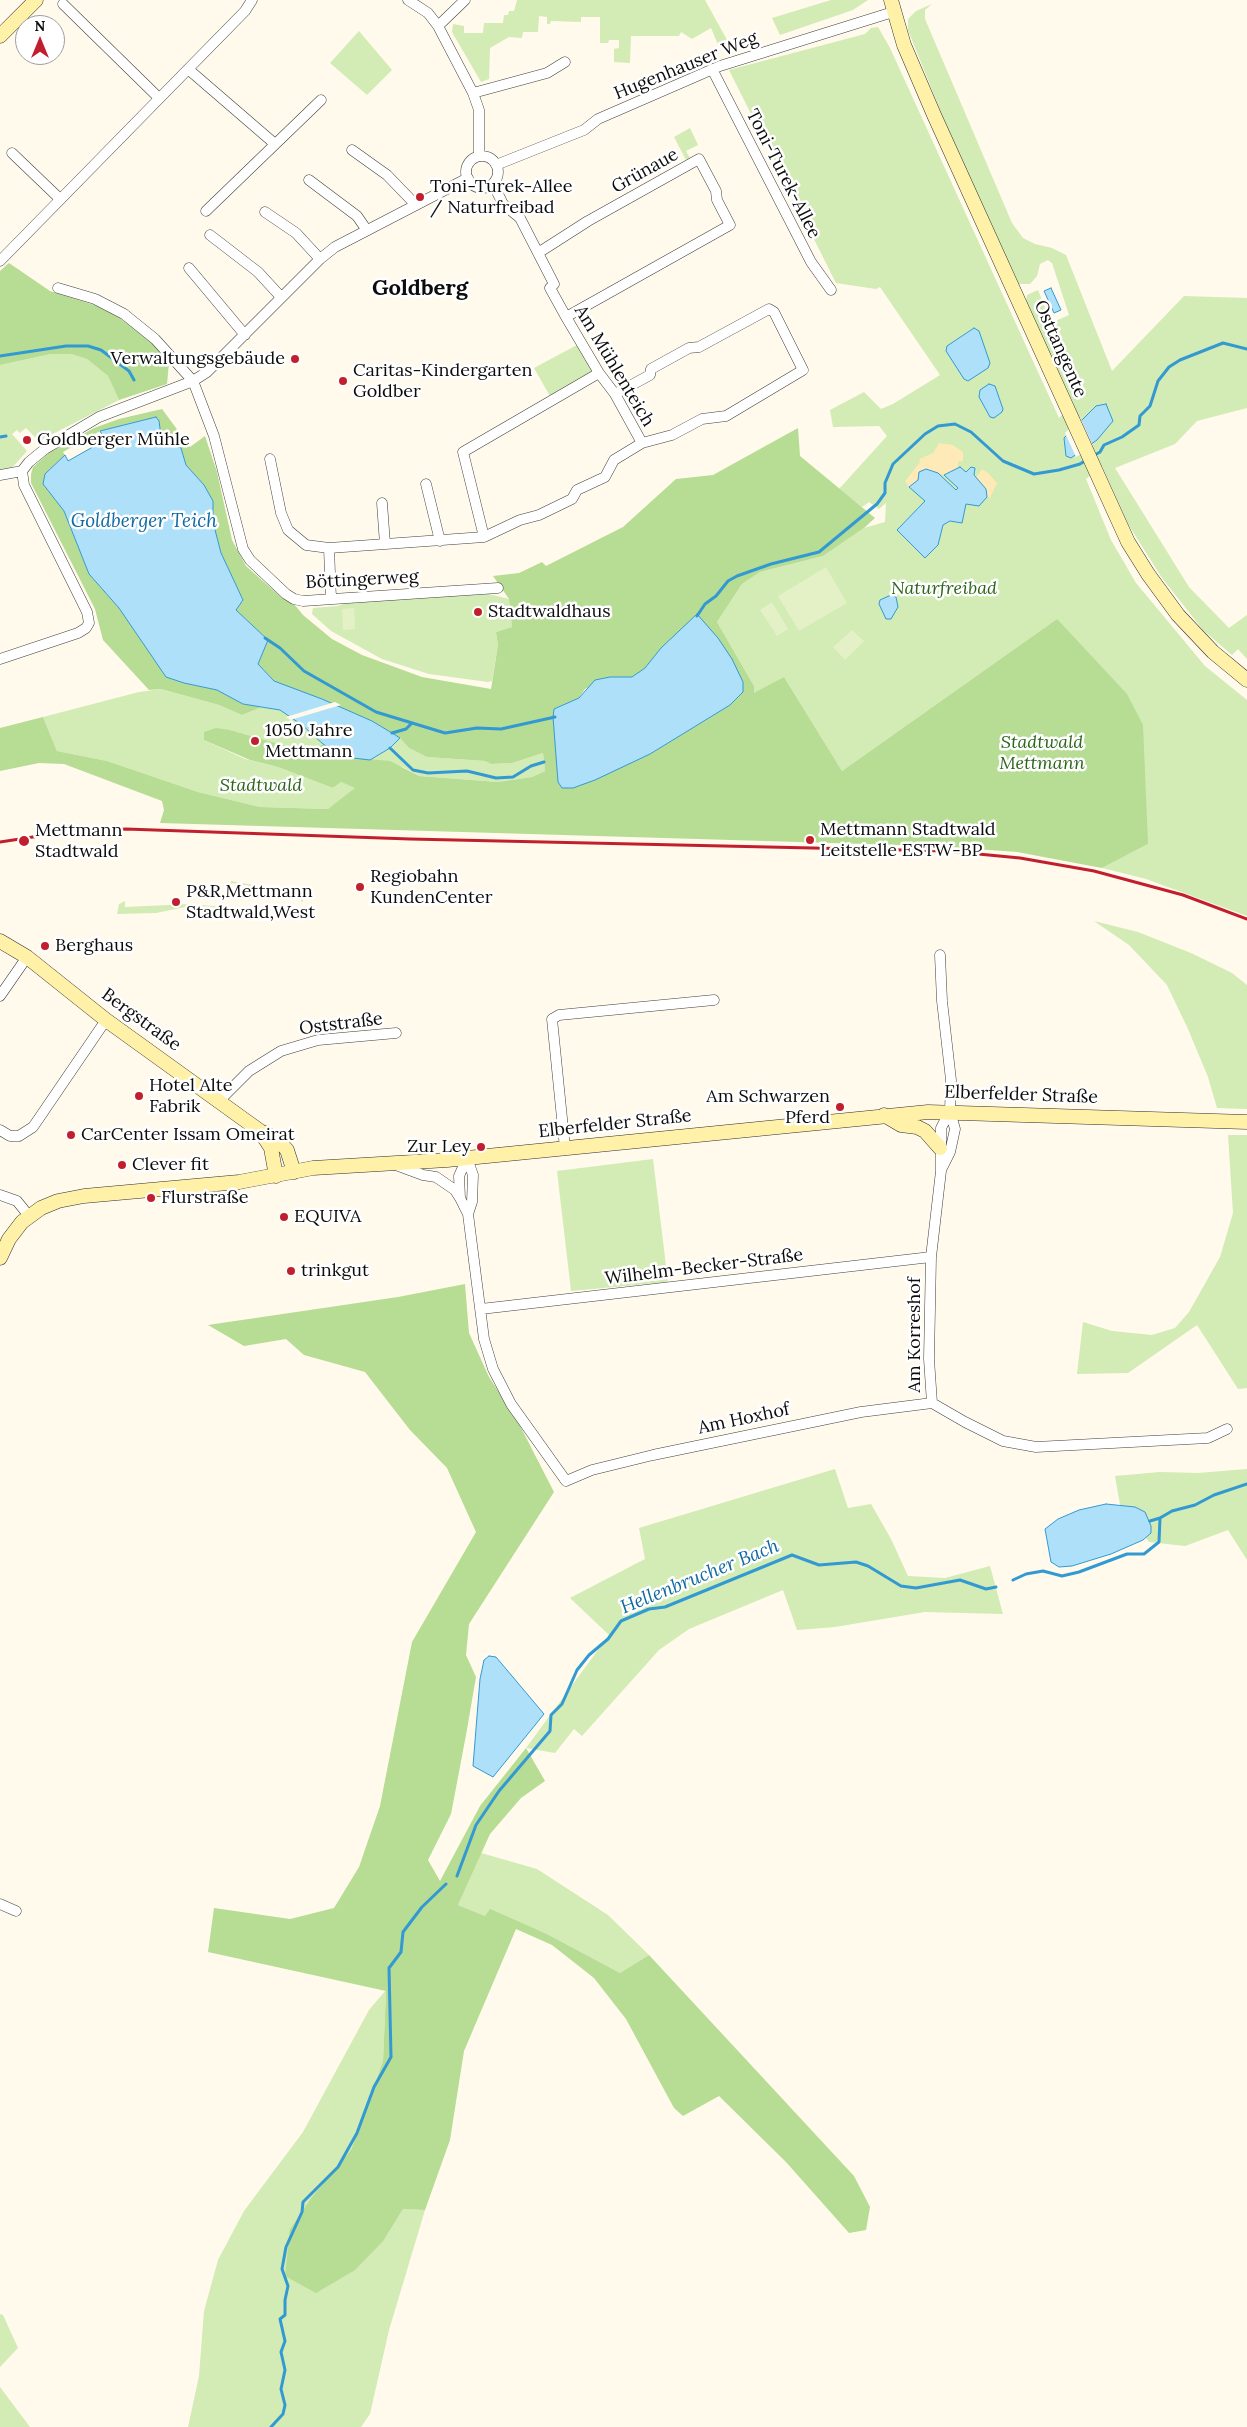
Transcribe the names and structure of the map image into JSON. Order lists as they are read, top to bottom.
{
  "streets": {
    "main road": ["Osttangente", "Bergstraße", "Elberfelder Straße"],
    "street": [
      "Hugenhauser Weg",
      "Grünaue",
      "Toni-Turek-Allee",
      "Am Mühlenteich",
      "Böttingerweg",
      "Oststraße",
      "Wilhelm-Becker-Straße",
      "Am Korreshof",
      "Am Hoxhof"
    ]
  },
  "crossings": [
    ["Hugenhauser Weg", "Toni-Turek-Allee"],
    ["Hugenhauser Weg", "Osttangente"],
    ["Hugenhauser Weg", "Am Mühlenteich"],
    ["Grünaue", "Am Mühlenteich"],
    ["Bergstraße", "Oststraße"],
    ["Bergstraße", "Elberfelder Straße"],
    ["Elberfelder Straße", "Am Korreshof"],
    ["Wilhelm-Becker-Straße", "Am Korreshof"],
    ["Wilhelm-Becker-Straße", "Am Hoxhof"],
    ["Am Korreshof", "Am Hoxhof"]
  ],
  "districts": ["Goldberg"],
  "water": ["Goldberger Teich", "Hellenbrucher Bach"],
  "parks": ["Naturfreibad", "Stadtwald Mettmann", "Stadtwald"],
  "places": [
    "Toni-Turek-Allee / Naturfreibad",
    "Verwaltungsgebäude",
    "Caritas-Kindergarten Goldber",
    "Goldberger Mühle",
    "Stadtwaldhaus",
    "1050 Jahre Mettmann",
    "Mettmann Stadtwald Leitstelle ESTW-BP",
    "Mettmann Stadtwald",
    "Regiobahn KundenCenter",
    "P&R,Mettmann Stadtwald,West",
    "Berghaus",
    "Hotel Alte Fabrik",
    "Am Schwarzen Pferd",
    "CarCenter Issam Omeirat",
    "Zur Ley",
    "Clever fit",
    "Flurstraße",
    "EQUIVA",
    "trinkgut"
  ],
  "north": "top"
}
